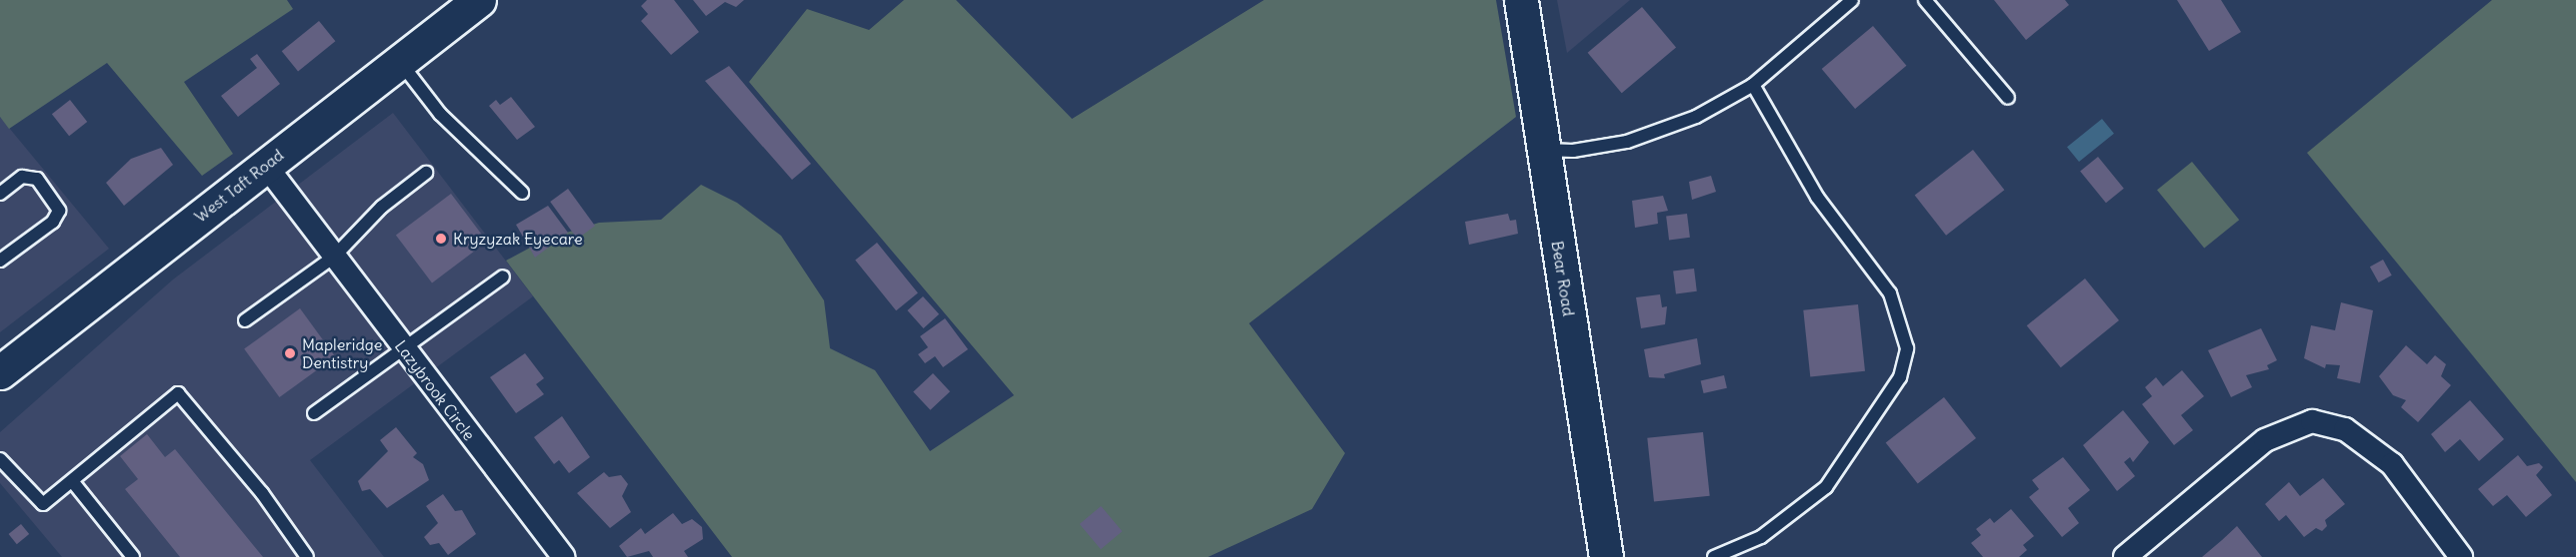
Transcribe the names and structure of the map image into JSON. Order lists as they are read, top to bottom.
{
  "streets": {
    "main road": ["West Taft Road", "Bear Road"],
    "street": ["Lazybrook Circle"]
  },
  "crossings": [
    ["West Taft Road", "Lazybrook Circle"]
  ],
  "places": ["Kryzyzak Eyecare", "Mapleridge Dentistry"]
}
